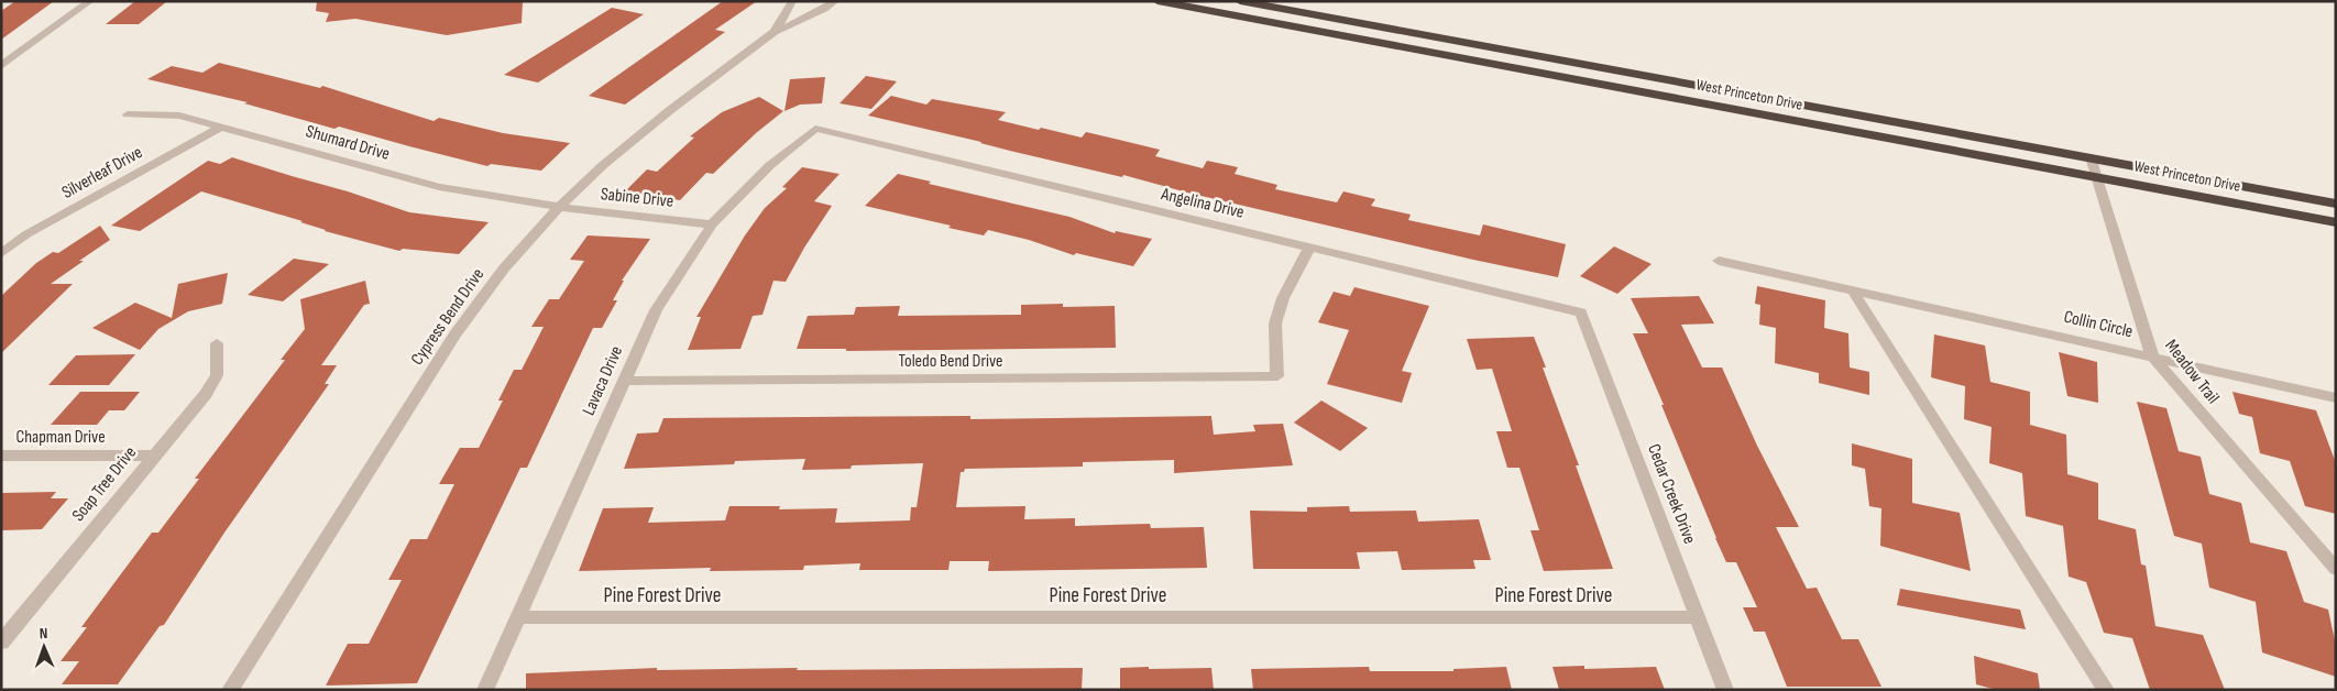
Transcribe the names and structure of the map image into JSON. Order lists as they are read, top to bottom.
{
  "streets": {
    "highway": ["West Princeton Drive"],
    "street": [
      "Shumard Drive",
      "Silverleaf Drive",
      "Sabine Drive",
      "Angelina Drive",
      "Cypress Bend Drive",
      "Collin Circle",
      "Toledo Bend Drive",
      "Meadow Trail",
      "Lavaca Drive",
      "Chapman Drive",
      "Soap Tree Drive",
      "Cedar Creek Drive",
      "Pine Forest Drive"
    ]
  },
  "crossings": [
    ["West Princeton Drive", "Meadow Trail"],
    ["Shumard Drive", "Silverleaf Drive"],
    ["Shumard Drive", "Sabine Drive"],
    ["Shumard Drive", "Cypress Bend Drive"],
    ["Sabine Drive", "Cypress Bend Drive"],
    ["Sabine Drive", "Lavaca Drive"],
    ["Angelina Drive", "Toledo Bend Drive"],
    ["Angelina Drive", "Lavaca Drive"],
    ["Angelina Drive", "Cedar Creek Drive"],
    ["Collin Circle", "Meadow Trail"],
    ["Toledo Bend Drive", "Lavaca Drive"],
    ["Lavaca Drive", "Pine Forest Drive"],
    ["Chapman Drive", "Soap Tree Drive"],
    ["Cedar Creek Drive", "Pine Forest Drive"]
  ],
  "north": "top"
}
